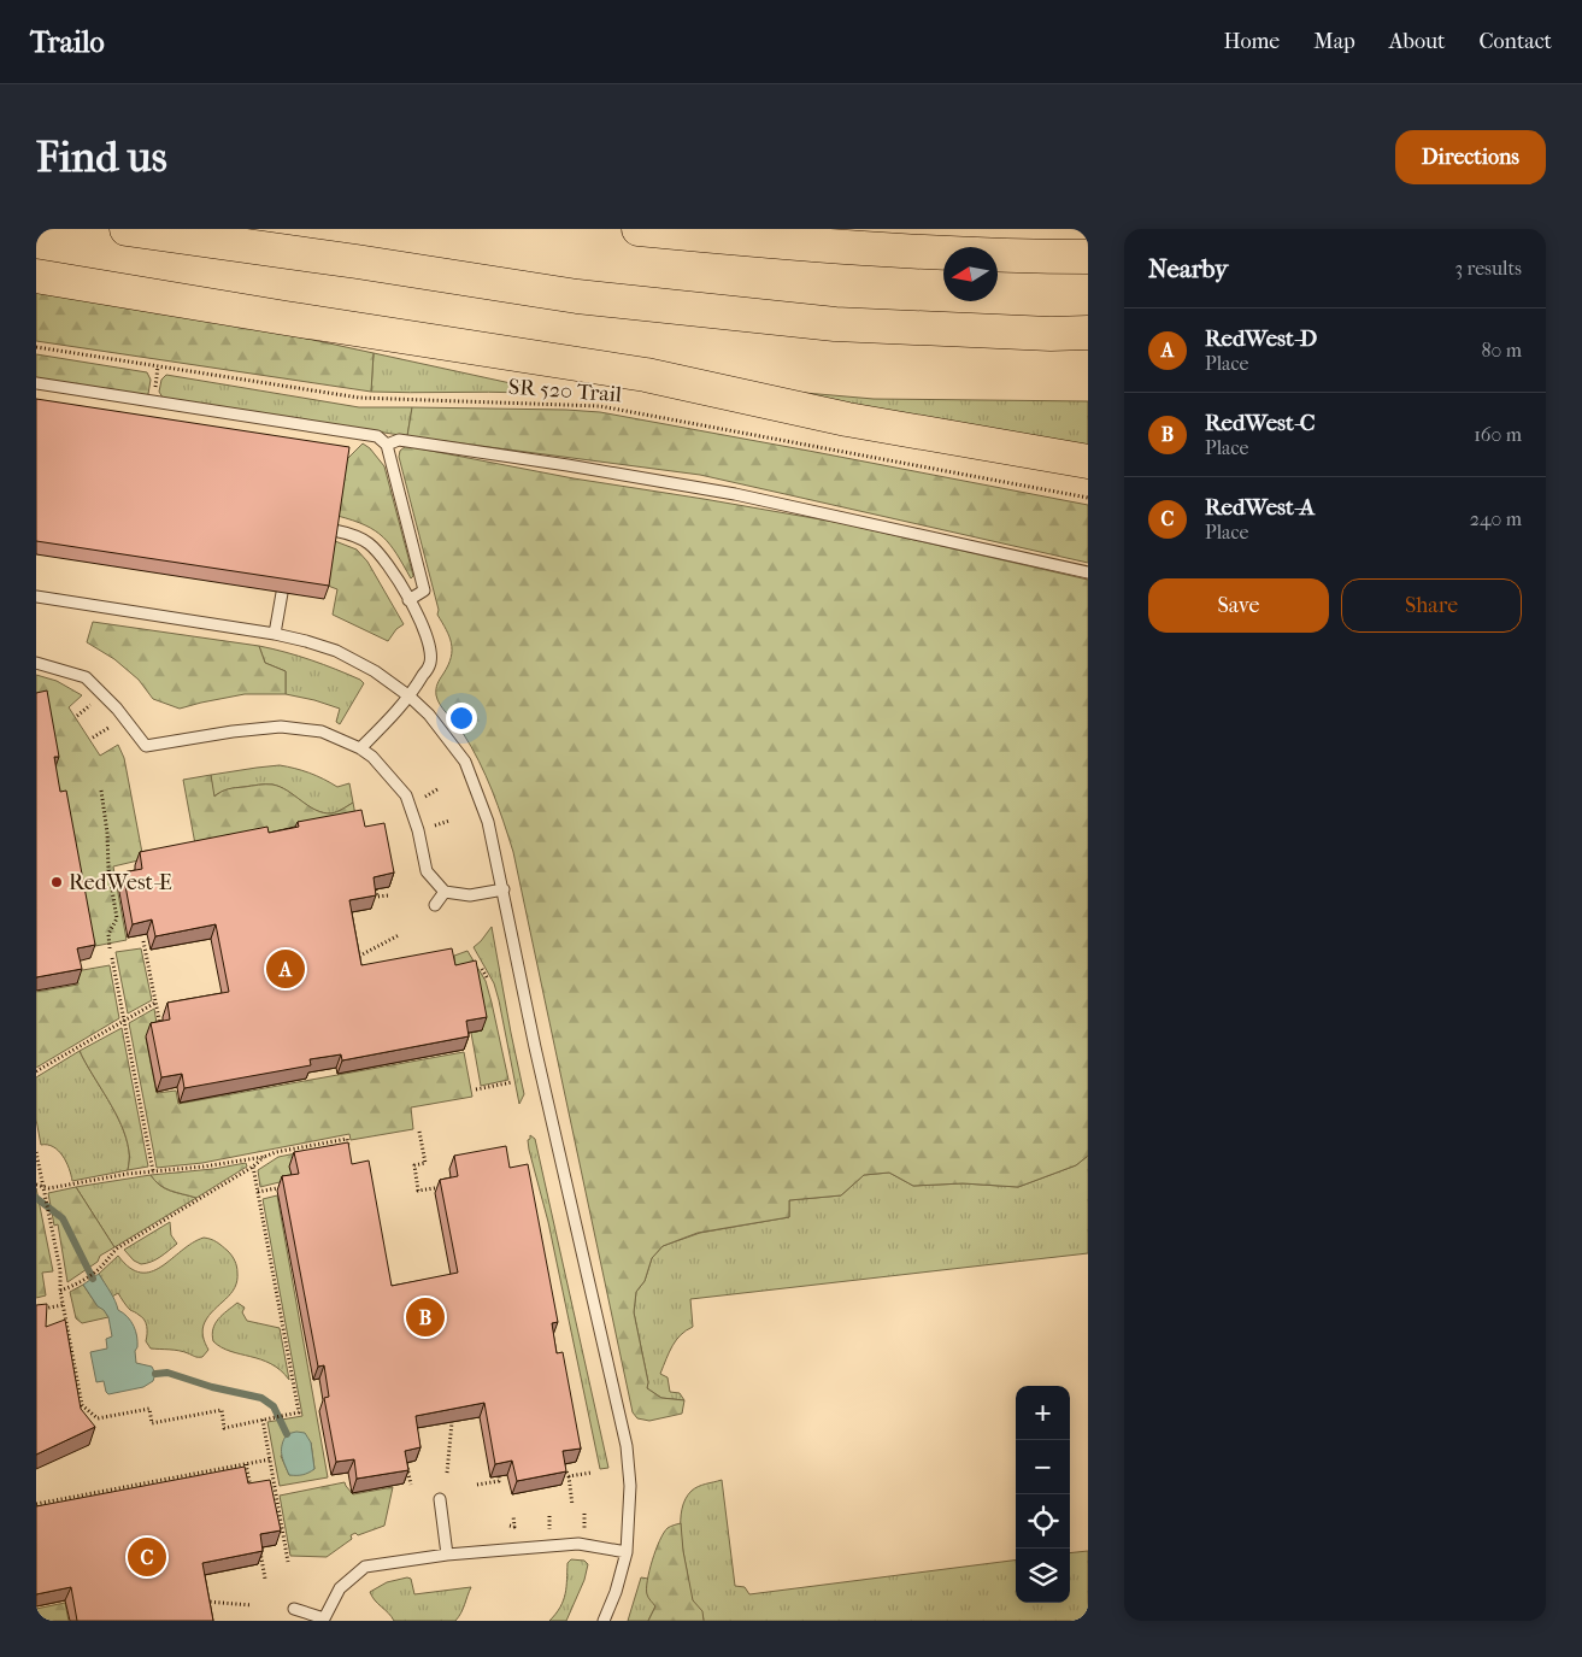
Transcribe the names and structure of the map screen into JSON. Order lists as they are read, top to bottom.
{
  "streets": {
    "path": ["SR 520 Trail"]
  },
  "places": ["RedWest-E"],
  "north": "left",
  "page": {
    "header": "Trailo",
    "nav": [
      "Home",
      "Map",
      "About",
      "Contact"
    ],
    "buttons": [
      "Directions",
      ["Save", "Share"]
    ],
    "title": "Find us",
    "heading": ["Nearby", "3 results"],
    "list": [
      {
        "mark": "A",
        "name": "RedWest-D",
        "note": "Place",
        "value": "80 m"
      },
      {
        "mark": "B",
        "name": "RedWest-C",
        "note": "Place",
        "value": "160 m"
      },
      {
        "mark": "C",
        "name": "RedWest-A",
        "note": "Place",
        "value": "240 m"
      }
    ],
    "pins": ["A", "B", "C"],
    "map_buttons": ["+", "−"]
  }
}
